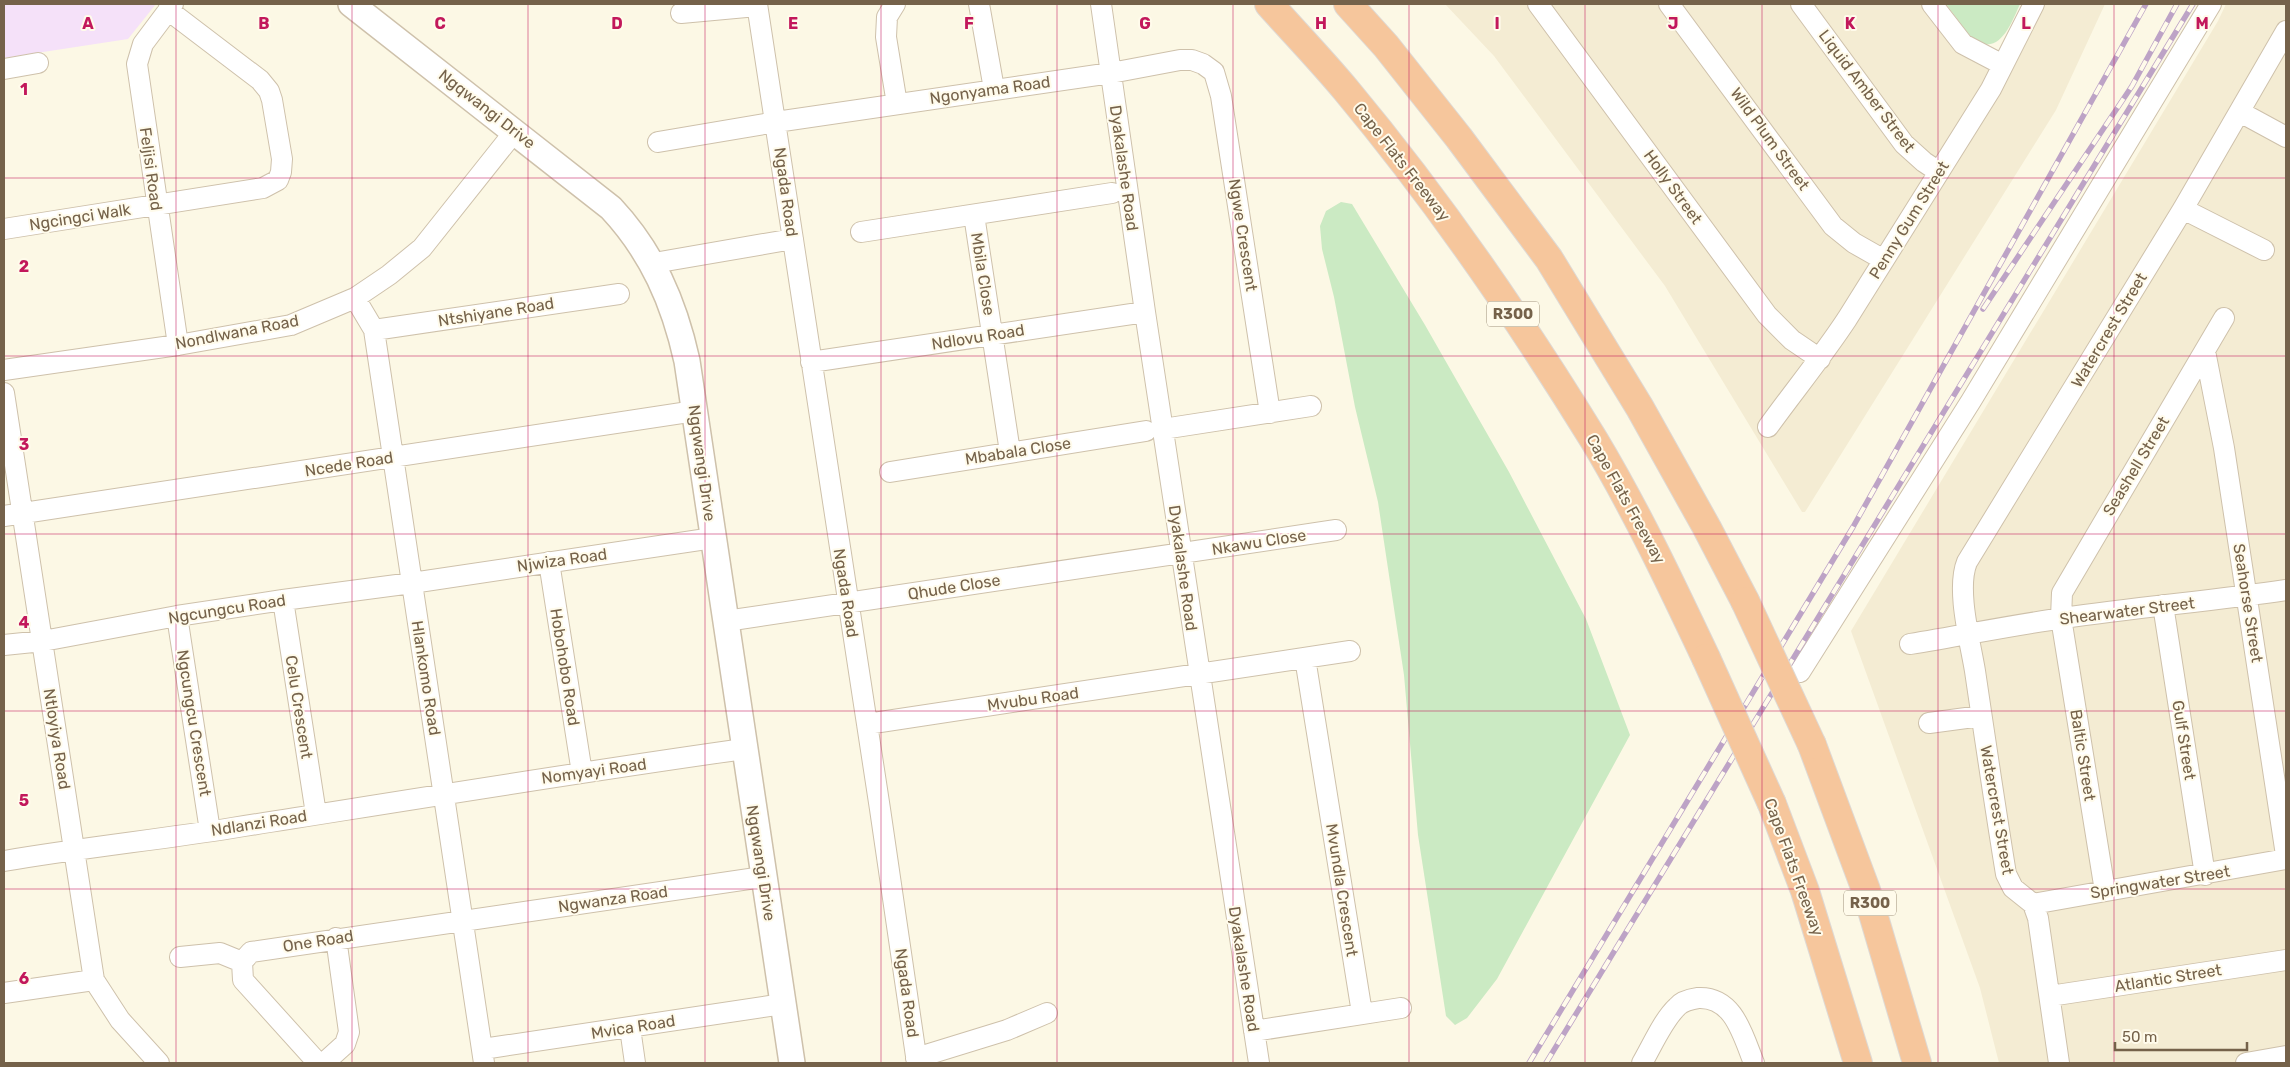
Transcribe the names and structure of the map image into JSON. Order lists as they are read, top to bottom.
{
  "streets": {
    "highway": ["Cape Flats Freeway", "R300"],
    "street": [
      "Ngonyama Road",
      "Liquid Amber Street",
      "Ngqwangi Drive",
      "Wild Plum Street",
      "Dyakalashe Road",
      "Feljisi Road",
      "Holly Street",
      "Ngada Road",
      "Ngcingci Walk",
      "Penny Gum Street",
      "Ngwe Crescent",
      "Mbila Close",
      "Ntshiyane Road",
      "Watercrest Street",
      "Nondlwana Road",
      "Ndlovu Road",
      "Mbabala Close",
      "Ncede Road",
      "Seashell Street",
      "Nkawu Close",
      "Njwiza Road",
      "Qhude Close",
      "Seahorse Street",
      "Ngcungcu Road",
      "Shearwater Street",
      "Hobohobo Road",
      "Hlankomo Road",
      "Mvubu Road",
      "Celu Crescent",
      "Ngcungcu Crescent",
      "Ntloyiya Road",
      "Gulf Street",
      "Baltic Street",
      "Nomyayi Road",
      "Ndlanzi Road",
      "Springwater Street",
      "Mvundla Crescent",
      "Ngwanza Road",
      "One Road",
      "Atlantic Street",
      "Mvica Road"
    ]
  },
  "crossings": [
    ["Ngonyama Road", "Dyakalashe Road"],
    ["Ngonyama Road", "Ngada Road"],
    ["Ngonyama Road", "Ngwe Crescent"],
    ["Liquid Amber Street", "Penny Gum Street"],
    ["Ngqwangi Drive", "Nondlwana Road"],
    ["Ngqwangi Drive", "Ncede Road"],
    ["Ngqwangi Drive", "Njwiza Road"],
    ["Ngqwangi Drive", "Qhude Close"],
    ["Ngqwangi Drive", "Nomyayi Road"],
    ["Ngqwangi Drive", "Ngwanza Road"],
    ["Ngqwangi Drive", "Mvica Road"],
    ["Wild Plum Street", "Penny Gum Street"],
    ["Dyakalashe Road", "Ndlovu Road"],
    ["Dyakalashe Road", "Mbabala Close"],
    ["Dyakalashe Road", "Nkawu Close"],
    ["Dyakalashe Road", "Qhude Close"],
    ["Dyakalashe Road", "Mvubu Road"],
    ["Feljisi Road", "Ngcingci Walk"],
    ["Feljisi Road", "Nondlwana Road"],
    ["Holly Street", "Penny Gum Street"],
    ["Ngada Road", "Ndlovu Road"],
    ["Ngada Road", "Qhude Close"],
    ["Ngada Road", "Mvubu Road"],
    ["Mbila Close", "Ndlovu Road"],
    ["Mbila Close", "Mbabala Close"],
    ["Ntshiyane Road", "Hlankomo Road"],
    ["Watercrest Street", "Shearwater Street"],
    ["Watercrest Street", "Springwater Street"],
    ["Nondlwana Road", "Hlankomo Road"],
    ["Ncede Road", "Hlankomo Road"],
    ["Ncede Road", "Ntloyiya Road"],
    ["Seashell Street", "Seahorse Street"],
    ["Seashell Street", "Shearwater Street"],
    ["Seashell Street", "Baltic Street"],
    ["Nkawu Close", "Qhude Close"],
    ["Njwiza Road", "Ngcungcu Road"],
    ["Njwiza Road", "Hobohobo Road"],
    ["Njwiza Road", "Hlankomo Road"],
    ["Seahorse Street", "Shearwater Street"],
    ["Ngcungcu Road", "Hlankomo Road"],
    ["Ngcungcu Road", "Celu Crescent"],
    ["Ngcungcu Road", "Ngcungcu Crescent"],
    ["Ngcungcu Road", "Ntloyiya Road"],
    ["Shearwater Street", "Gulf Street"],
    ["Shearwater Street", "Baltic Street"],
    ["Hobohobo Road", "Nomyayi Road"],
    ["Hlankomo Road", "Nomyayi Road"],
    ["Hlankomo Road", "Ndlanzi Road"],
    ["Hlankomo Road", "Ngwanza Road"],
    ["Hlankomo Road", "One Road"],
    ["Hlankomo Road", "Mvica Road"],
    ["Celu Crescent", "Ndlanzi Road"],
    ["Ngcungcu Crescent", "Ndlanzi Road"],
    ["Ntloyiya Road", "Ndlanzi Road"],
    ["Gulf Street", "Springwater Street"],
    ["Baltic Street", "Springwater Street"],
    ["Nomyayi Road", "Ndlanzi Road"],
    ["Ngwanza Road", "One Road"]
  ],
  "scale_bar": "50 m",
  "grid": {
    "columns": [
      "A",
      "B",
      "C",
      "D",
      "E",
      "F",
      "G",
      "H",
      "I",
      "J",
      "K",
      "L",
      "M"
    ],
    "rows": [
      "1",
      "2",
      "3",
      "4",
      "5",
      "6"
    ]
  }
}
